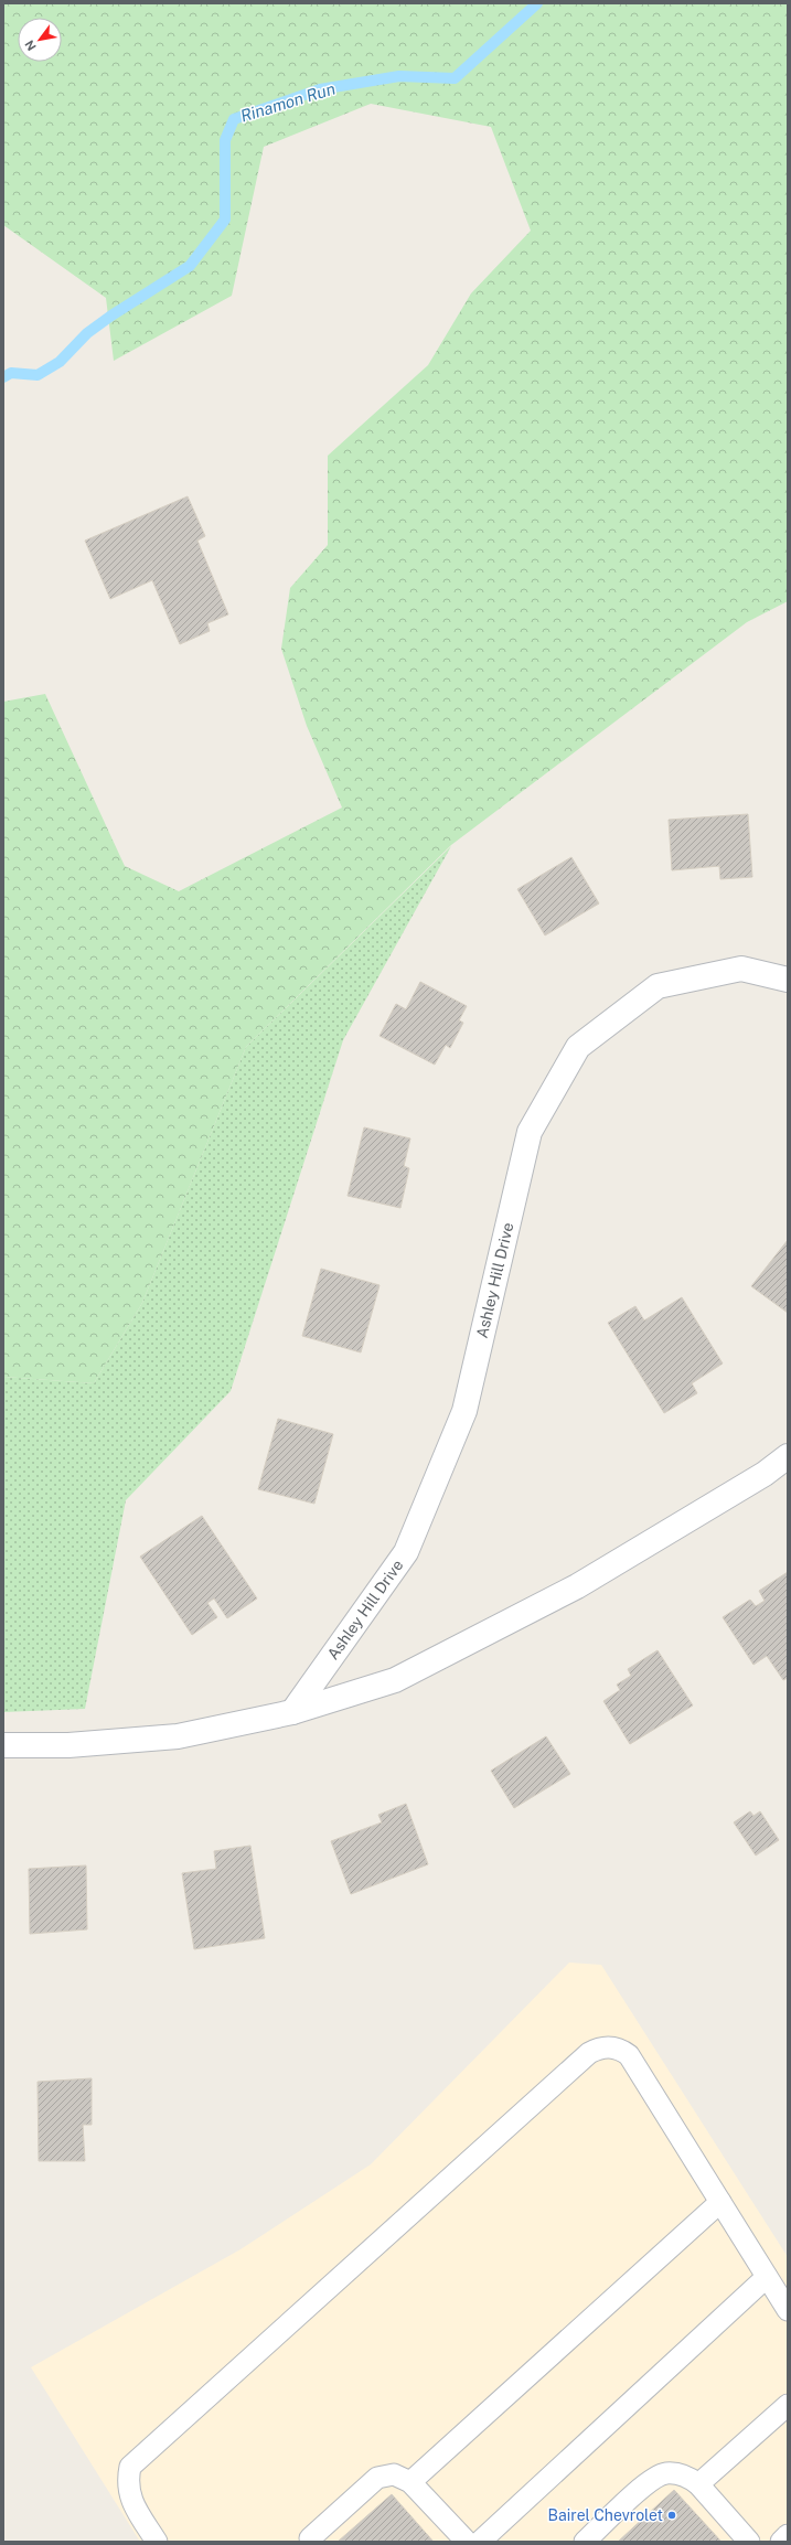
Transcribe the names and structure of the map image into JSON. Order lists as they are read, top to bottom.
{
  "streets": {
    "street": ["Ashley Hill Drive"]
  },
  "water": ["Rinamon Run"],
  "places": ["Bairel Chevrolet"],
  "north": "bottom left"
}
